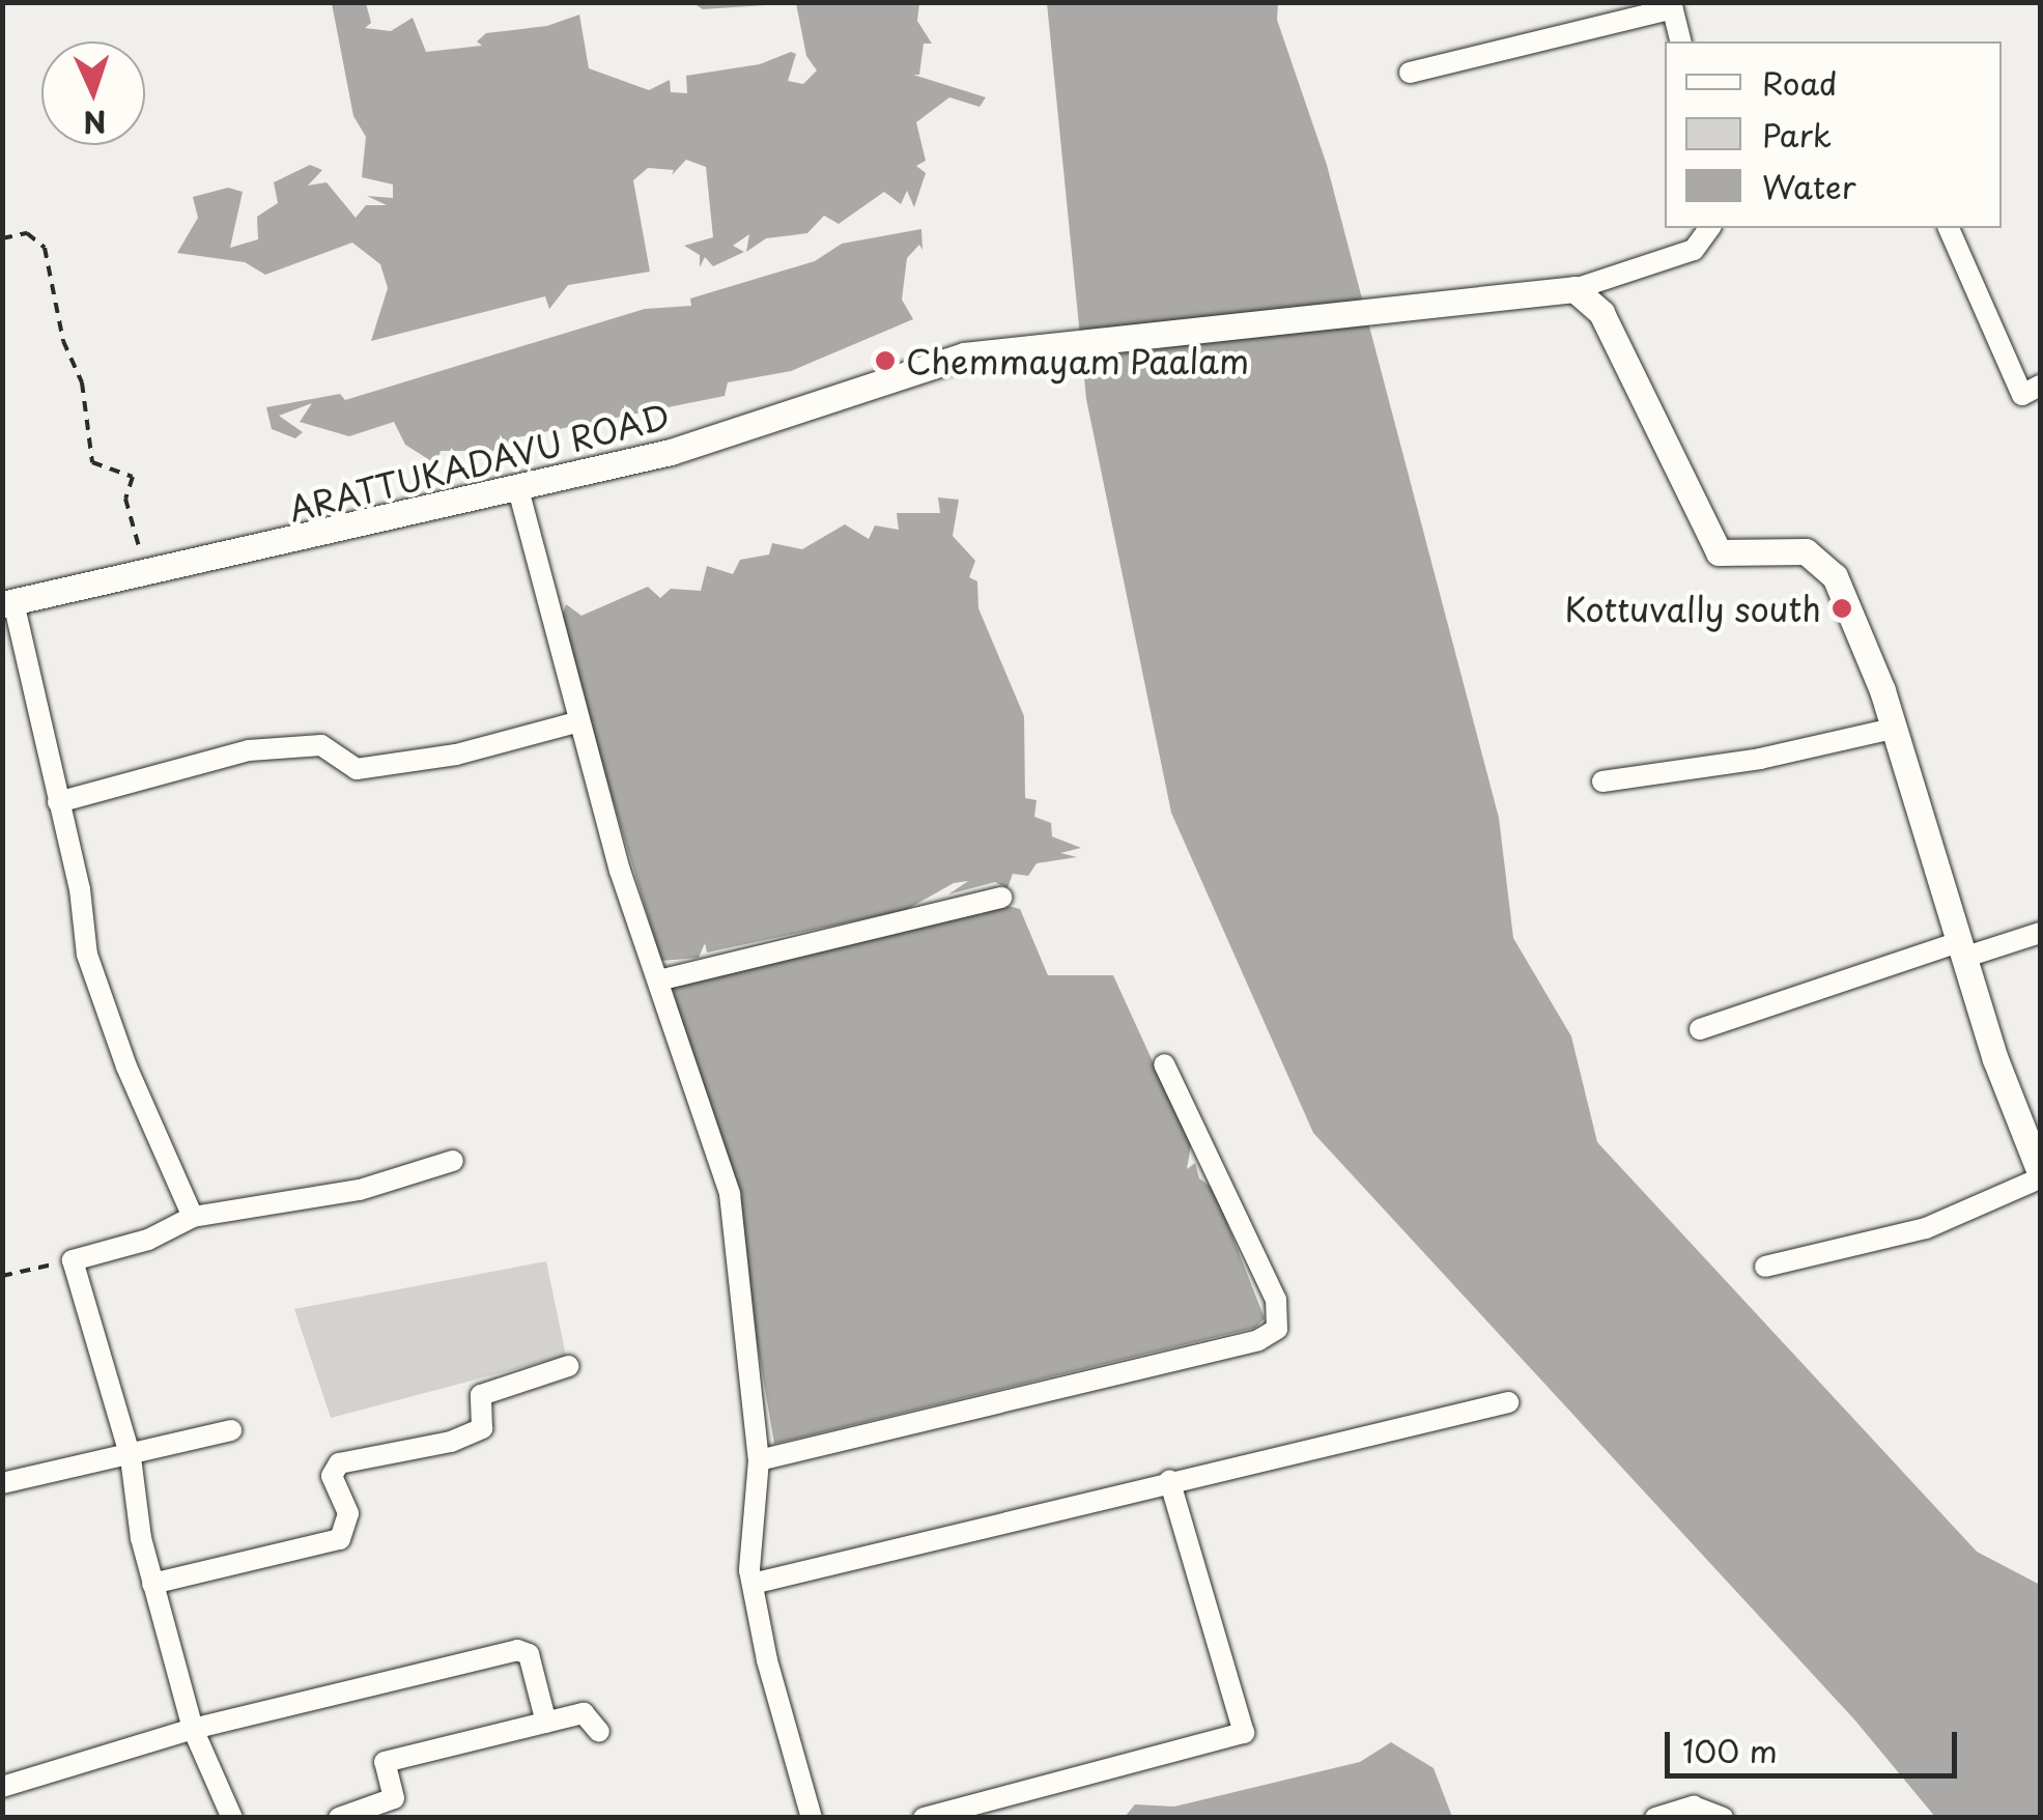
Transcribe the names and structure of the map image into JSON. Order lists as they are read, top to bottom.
{
  "streets": {
    "main road": ["ARATTUKADAVU ROAD"]
  },
  "places": ["Chemmayam Paalam", "Kottuvally south"],
  "legend": ["Road", "Park", "Water"],
  "scale_bar": "100 m",
  "north": "bottom"
}
